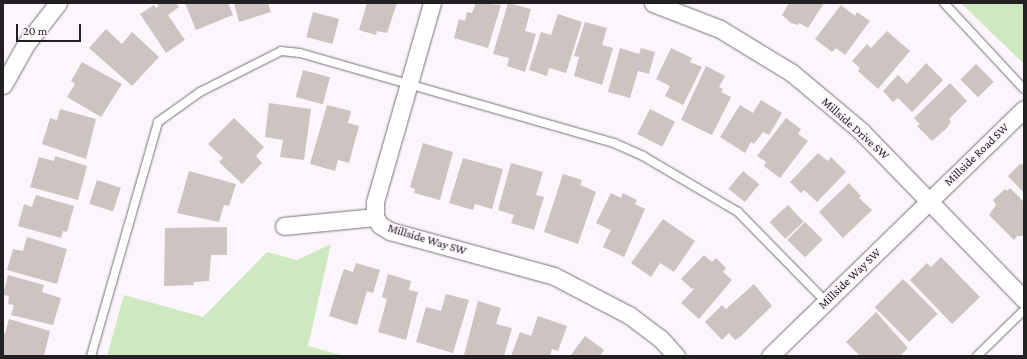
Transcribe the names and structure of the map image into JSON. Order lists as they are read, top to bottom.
{
  "streets": {
    "street": ["Millside Drive SW", "Millside Road SW", "Millside Way SW"]
  },
  "crossings": [
    ["Millside Drive SW", "Millside Road SW"],
    ["Millside Drive SW", "Millside Way SW"],
    ["Millside Road SW", "Millside Way SW"]
  ],
  "scale_bar": "20 m"
}
